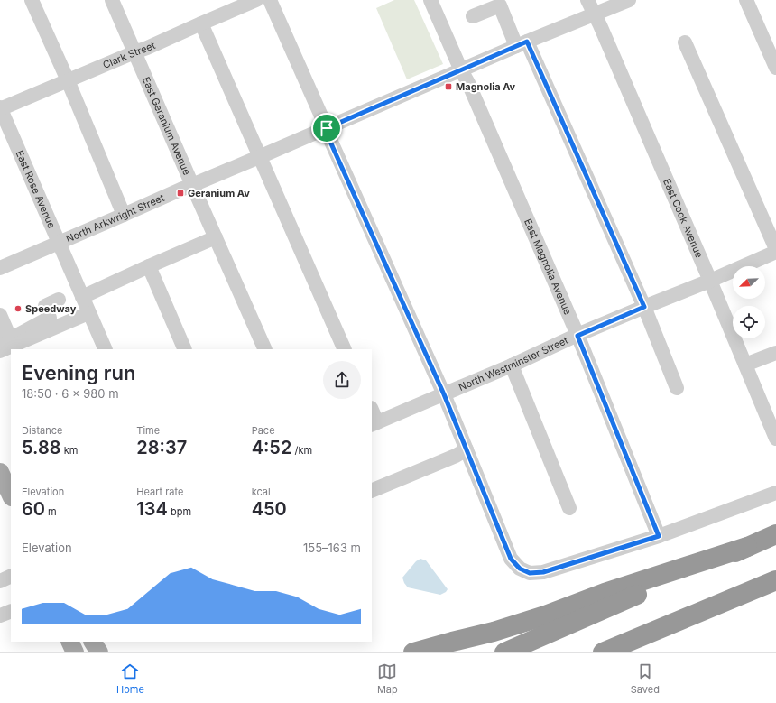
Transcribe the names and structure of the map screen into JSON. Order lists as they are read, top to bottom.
{
  "streets": {
    "street": [
      "Clark Street",
      "East Geranium Avenue",
      "East Rose Avenue",
      "North Arkwright Street",
      "East Cook Avenue",
      "East Magnolia Avenue",
      "North Westminster Street"
    ]
  },
  "crossings": [
    ["Clark Street", "East Geranium Avenue"],
    ["Clark Street", "East Rose Avenue"],
    ["East Geranium Avenue", "North Arkwright Street"],
    ["East Rose Avenue", "North Arkwright Street"],
    ["North Arkwright Street", "East Cook Avenue"],
    ["North Arkwright Street", "East Magnolia Avenue"],
    ["East Cook Avenue", "North Westminster Street"],
    ["East Magnolia Avenue", "North Westminster Street"]
  ],
  "places": {
    "transit": ["Magnolia Av", "Geranium Av"],
    "other": ["Speedway"]
  },
  "north": "bottom left",
  "page": {
    "heading": ["Evening run", "18:50 · 6 × 980 m"],
    "stats": [
      ["Distance", "5.88 km"],
      ["Time", "28:37"],
      ["Pace", "4:52 /km"],
      ["Elevation", "60 m"],
      ["Heart rate", "134 bpm"],
      ["kcal", "450"]
    ],
    "chart": ["Elevation", "155–163 m"],
    "tabs": ["Home", "Map", "Saved"]
  }
}
